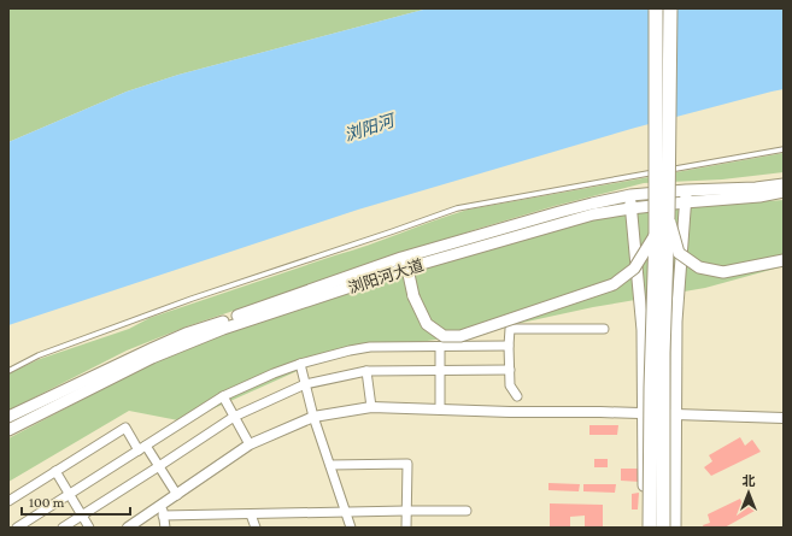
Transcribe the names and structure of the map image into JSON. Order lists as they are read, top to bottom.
{
  "streets": {
    "main road": ["浏阳河大道"]
  },
  "water": ["浏阳河"],
  "scale_bar": "100 m",
  "north": "top"
}
